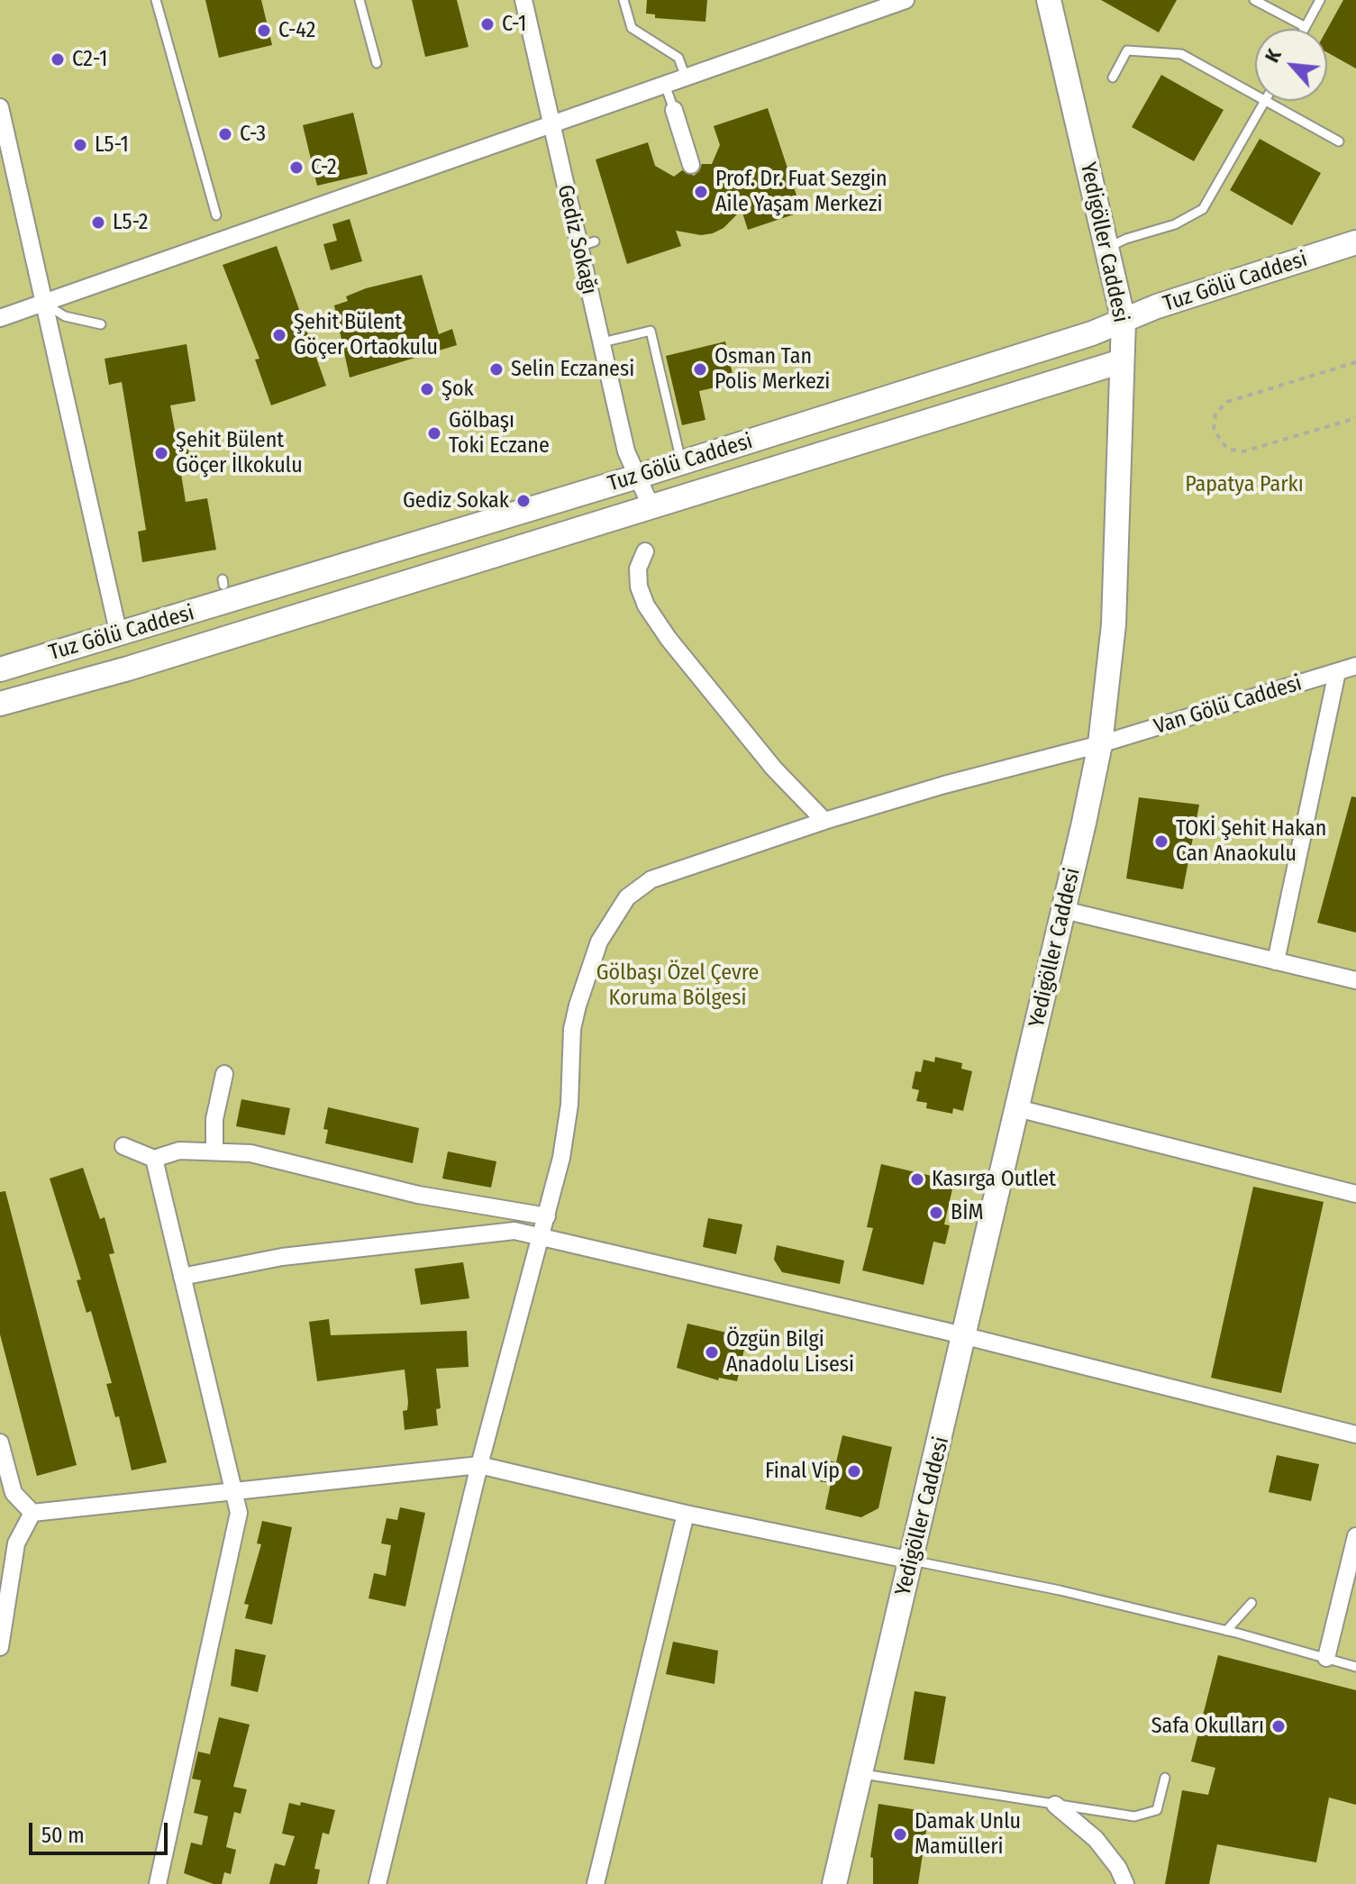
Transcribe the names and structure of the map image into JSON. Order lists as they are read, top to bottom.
{
  "streets": {
    "street": [
      "Gediz Sokağı",
      "Yedigöller Caddesi",
      "Tuz Gölü Caddesi",
      "Van Gölü Caddesi"
    ]
  },
  "crossings": [
    ["Gediz Sokağı", "Tuz Gölü Caddesi"],
    ["Yedigöller Caddesi", "Tuz Gölü Caddesi"],
    ["Yedigöller Caddesi", "Van Gölü Caddesi"]
  ],
  "parks": ["Papatya Parkı", "Gölbaşı Özel Çevre Koruma Bölgesi"],
  "places": [
    "C-1",
    "C-42",
    "C2-1",
    "C-3",
    "L5-1",
    "C-2",
    "Prof. Dr. Fuat Sezgin Aile Yaşam Merkezi",
    "L5-2",
    "Şehit Bülent Göçer Ortaokulu",
    "Selin Eczanesi",
    "Osman Tan Polis Merkezi",
    "Şok",
    "Gölbaşı Toki Eczane",
    "Şehit Bülent Göçer İlkokulu",
    "Gediz Sokak",
    "TOKİ Şehit Hakan Can Anaokulu",
    "Kasırga Outlet",
    "BİM",
    "Özgün Bilgi Anadolu Lisesi",
    "Final Vip",
    "Safa Okulları",
    "Damak Unlu Mamülleri"
  ],
  "scale_bar": "50 m",
  "north": "top left"
}
